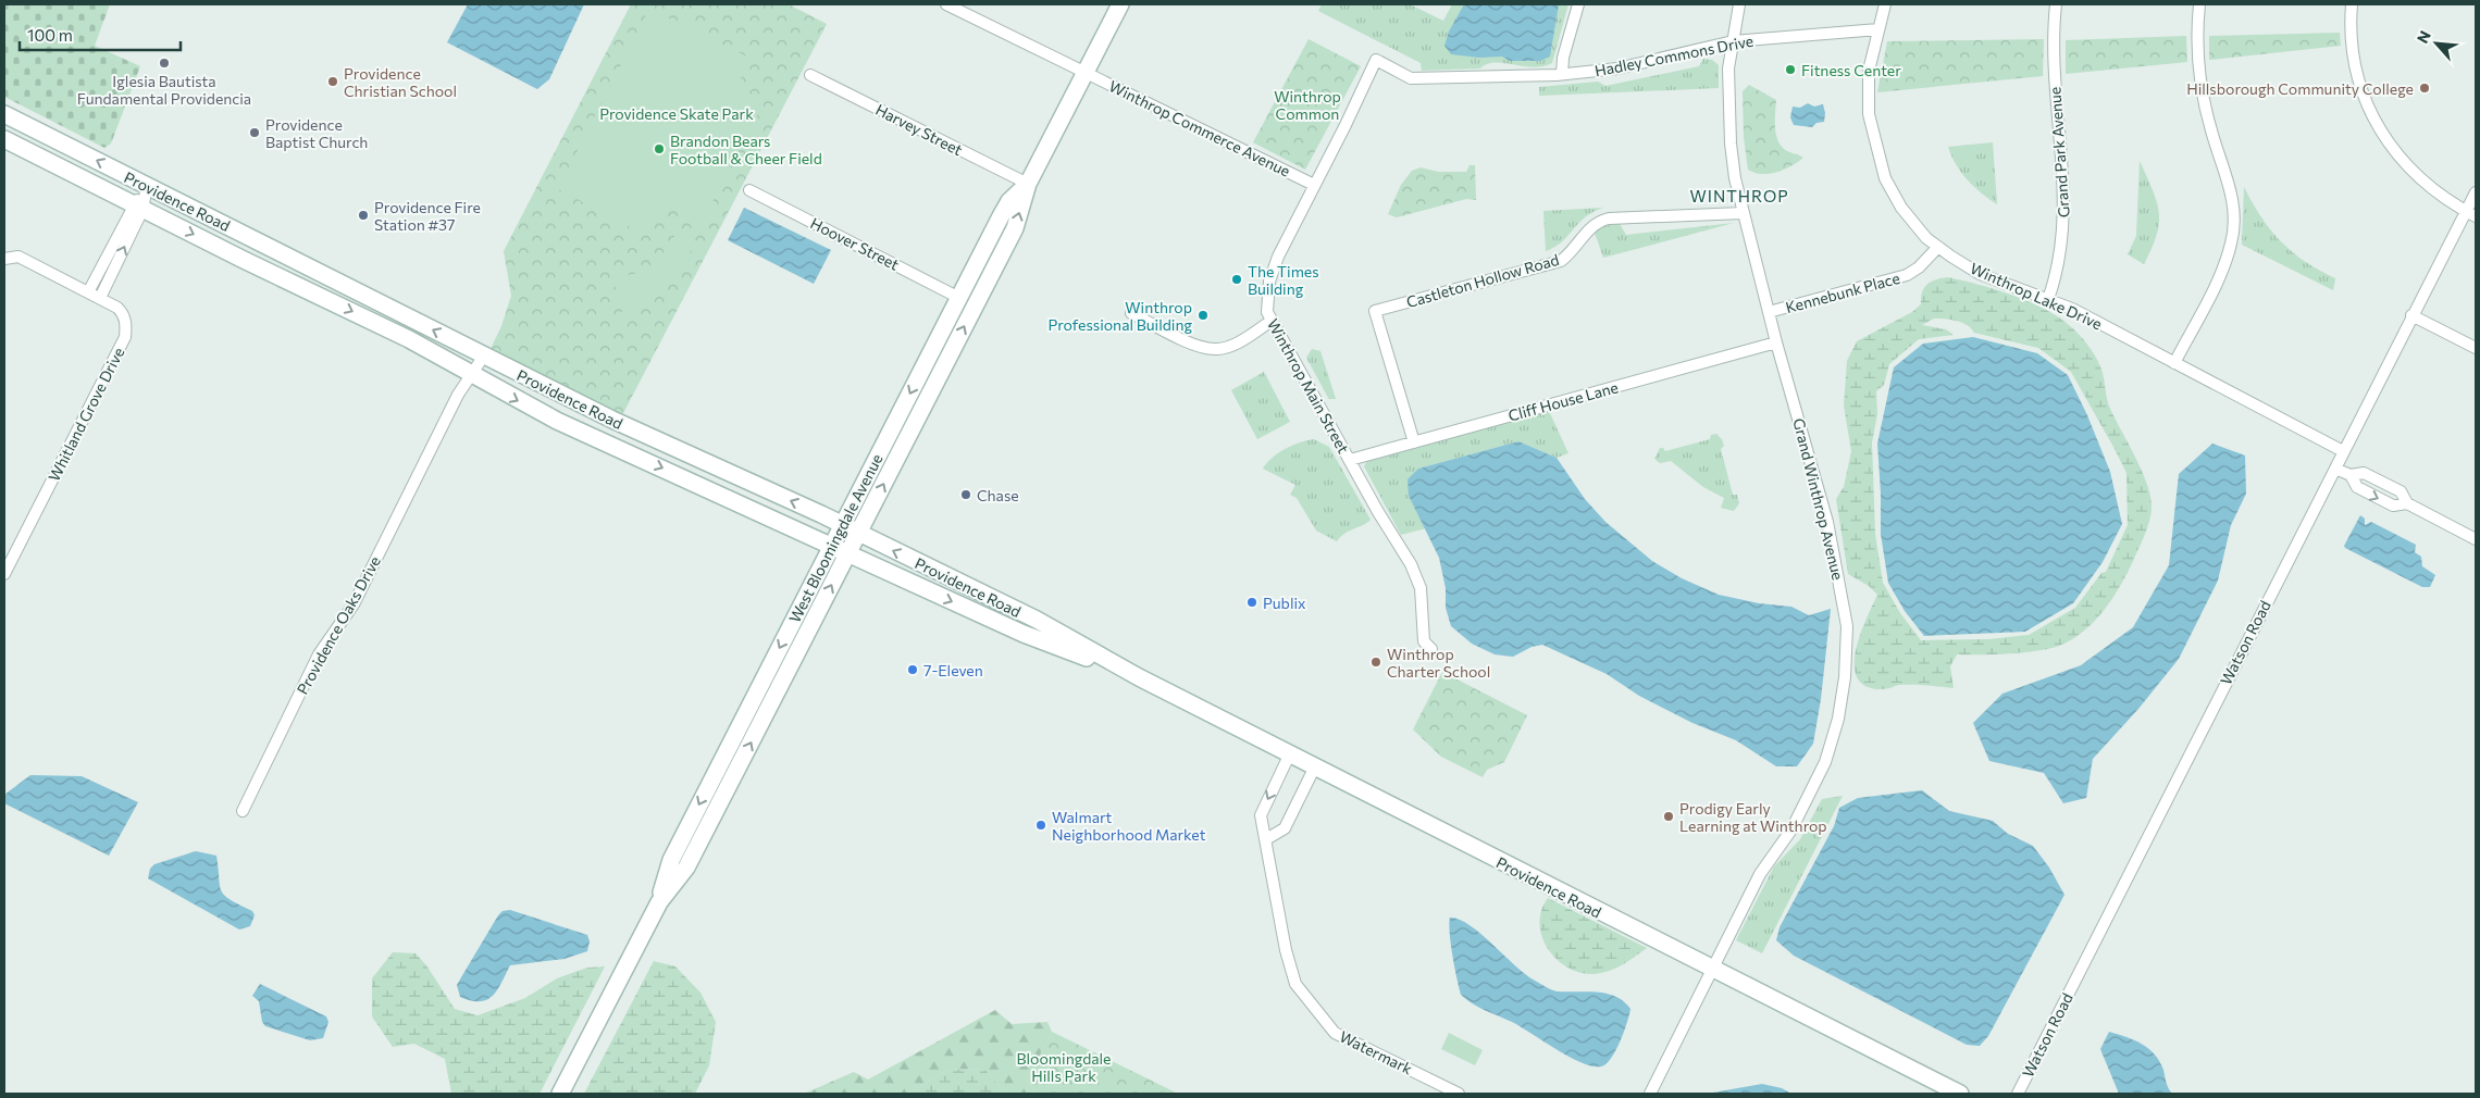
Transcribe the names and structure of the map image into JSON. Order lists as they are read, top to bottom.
{
  "streets": {
    "main road": ["Providence Road", "West Bloomingdale Avenue"],
    "street": [
      "Hadley Commons Drive",
      "Winthrop Commerce Avenue",
      "Harvey Street",
      "Grand Park Avenue",
      "Hoover Street",
      "Castleton Hollow Road",
      "Kennebunk Place",
      "Winthrop Lake Drive",
      "Winthrop Main Street",
      "Cliff House Lane",
      "Whitland Grove Drive",
      "Grand Winthrop Avenue",
      "Providence Oaks Drive",
      "Watson Road",
      "Watermark"
    ]
  },
  "crossings": [
    ["Hadley Commons Drive", "Winthrop Lake Drive"],
    ["Hadley Commons Drive", "Winthrop Main Street"],
    ["Hadley Commons Drive", "Grand Winthrop Avenue"],
    ["Winthrop Commerce Avenue", "Winthrop Main Street"],
    ["Winthrop Commerce Avenue", "West Bloomingdale Avenue"],
    ["Harvey Street", "West Bloomingdale Avenue"],
    ["Grand Park Avenue", "Winthrop Lake Drive"],
    ["Providence Road", "Grand Winthrop Avenue"],
    ["Providence Road", "West Bloomingdale Avenue"],
    ["Providence Road", "Providence Oaks Drive"],
    ["Providence Road", "Watermark"],
    ["Hoover Street", "West Bloomingdale Avenue"],
    ["Castleton Hollow Road", "Cliff House Lane"],
    ["Castleton Hollow Road", "Grand Winthrop Avenue"],
    ["Kennebunk Place", "Winthrop Lake Drive"],
    ["Kennebunk Place", "Grand Winthrop Avenue"],
    ["Winthrop Lake Drive", "Watson Road"],
    ["Winthrop Main Street", "Cliff House Lane"],
    ["Cliff House Lane", "Grand Winthrop Avenue"]
  ],
  "districts": ["WINTHROP"],
  "parks": ["Winthrop Common", "Providence Skate Park", "Bloomingdale Hills Park"],
  "places": [
    "Iglesia Bautista Fundamental Providencia",
    "Fitness Center",
    "Providence Christian School",
    "Hillsborough Community College",
    "Providence Baptist Church",
    "Brandon Bears Football & Cheer Field",
    "Providence Fire Station #37",
    "The Times Building",
    "Winthrop Professional Building",
    "Chase",
    "Publix",
    "Winthrop Charter School",
    "7-Eleven",
    "Prodigy Early Learning at Winthrop",
    "Walmart Neighborhood Market"
  ],
  "scale_bar": "100 m",
  "north": "top left"
}
